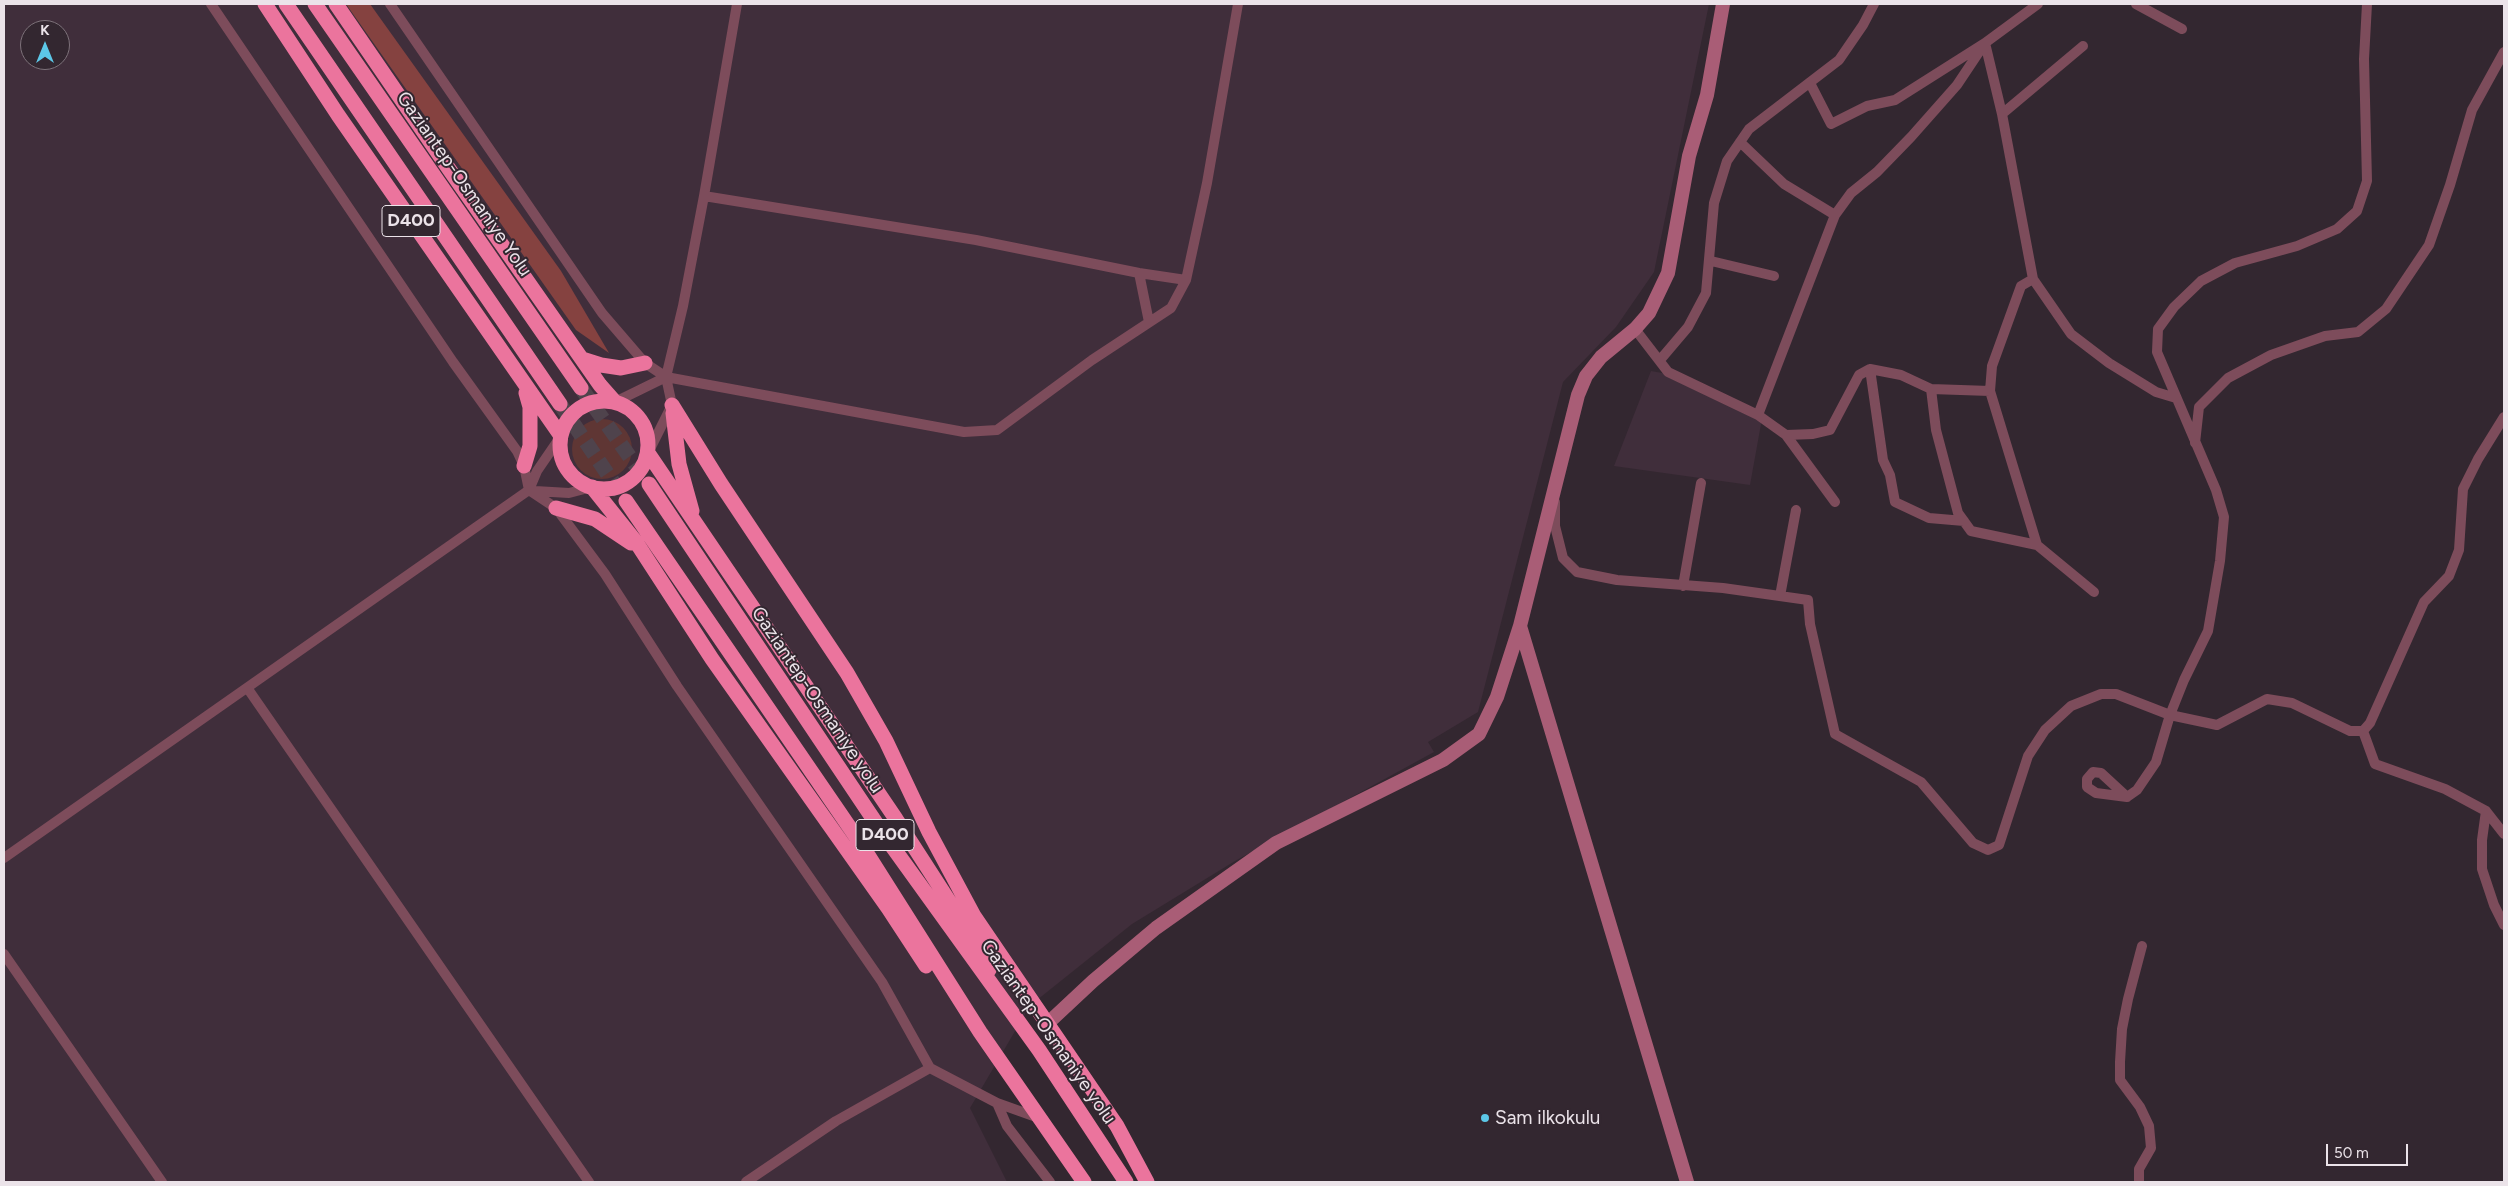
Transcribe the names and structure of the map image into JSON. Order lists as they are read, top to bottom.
{
  "streets": {
    "highway": ["Gaziantep-Osmaniye Yolu", "D400", "Gaziantep-Osmaniye yolu"]
  },
  "crossings": [
    ["D400", "Gaziantep-Osmaniye yolu"]
  ],
  "places": ["Sam ilkokulu"],
  "scale_bar": "50 m",
  "north": "top"
}
